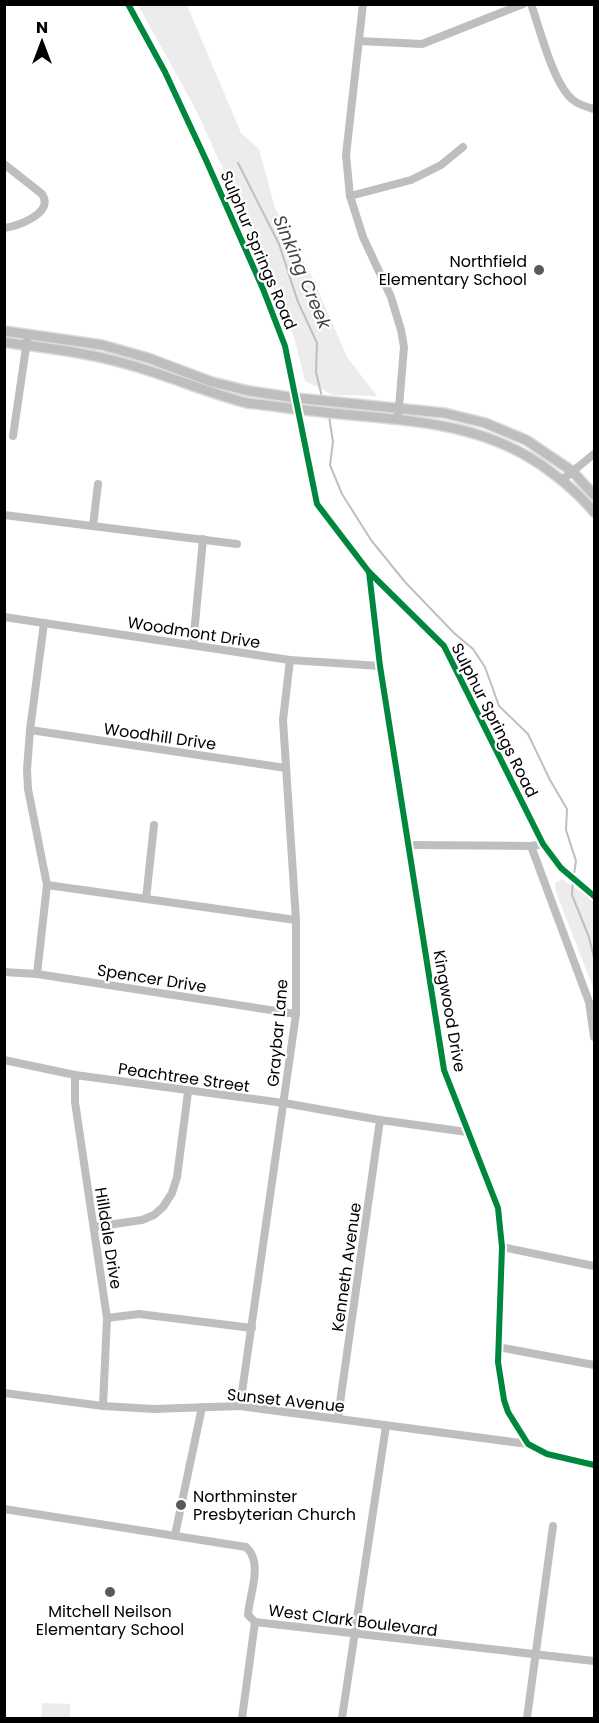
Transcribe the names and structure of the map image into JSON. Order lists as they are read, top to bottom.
{
  "streets": {
    "street": [
      "Sulphur Springs Road",
      "Woodmont Drive",
      "Woodhill Drive",
      "Spencer Drive",
      "Kingwood Drive",
      "Graybar Lane",
      "Peachtree Street",
      "Hilldale Drive",
      "Kenneth Avenue",
      "Sunset Avenue",
      "West Clark Boulevard"
    ]
  },
  "crossings": [
    ["Sulphur Springs Road", "Kingwood Drive"],
    ["Woodmont Drive", "Kingwood Drive"],
    ["Woodmont Drive", "Graybar Lane"],
    ["Woodhill Drive", "Graybar Lane"],
    ["Spencer Drive", "Graybar Lane"],
    ["Kingwood Drive", "Peachtree Street"],
    ["Kingwood Drive", "Sunset Avenue"],
    ["Graybar Lane", "Peachtree Street"],
    ["Graybar Lane", "Sunset Avenue"],
    ["Peachtree Street", "Hilldale Drive"],
    ["Peachtree Street", "Kenneth Avenue"],
    ["Hilldale Drive", "Sunset Avenue"],
    ["Kenneth Avenue", "Sunset Avenue"]
  ],
  "water": ["Sinking Creek"],
  "places": ["Northfield Elementary School", "Northminster Presbyterian Church", "Mitchell Neilson Elementary School"],
  "north": "top"
}
